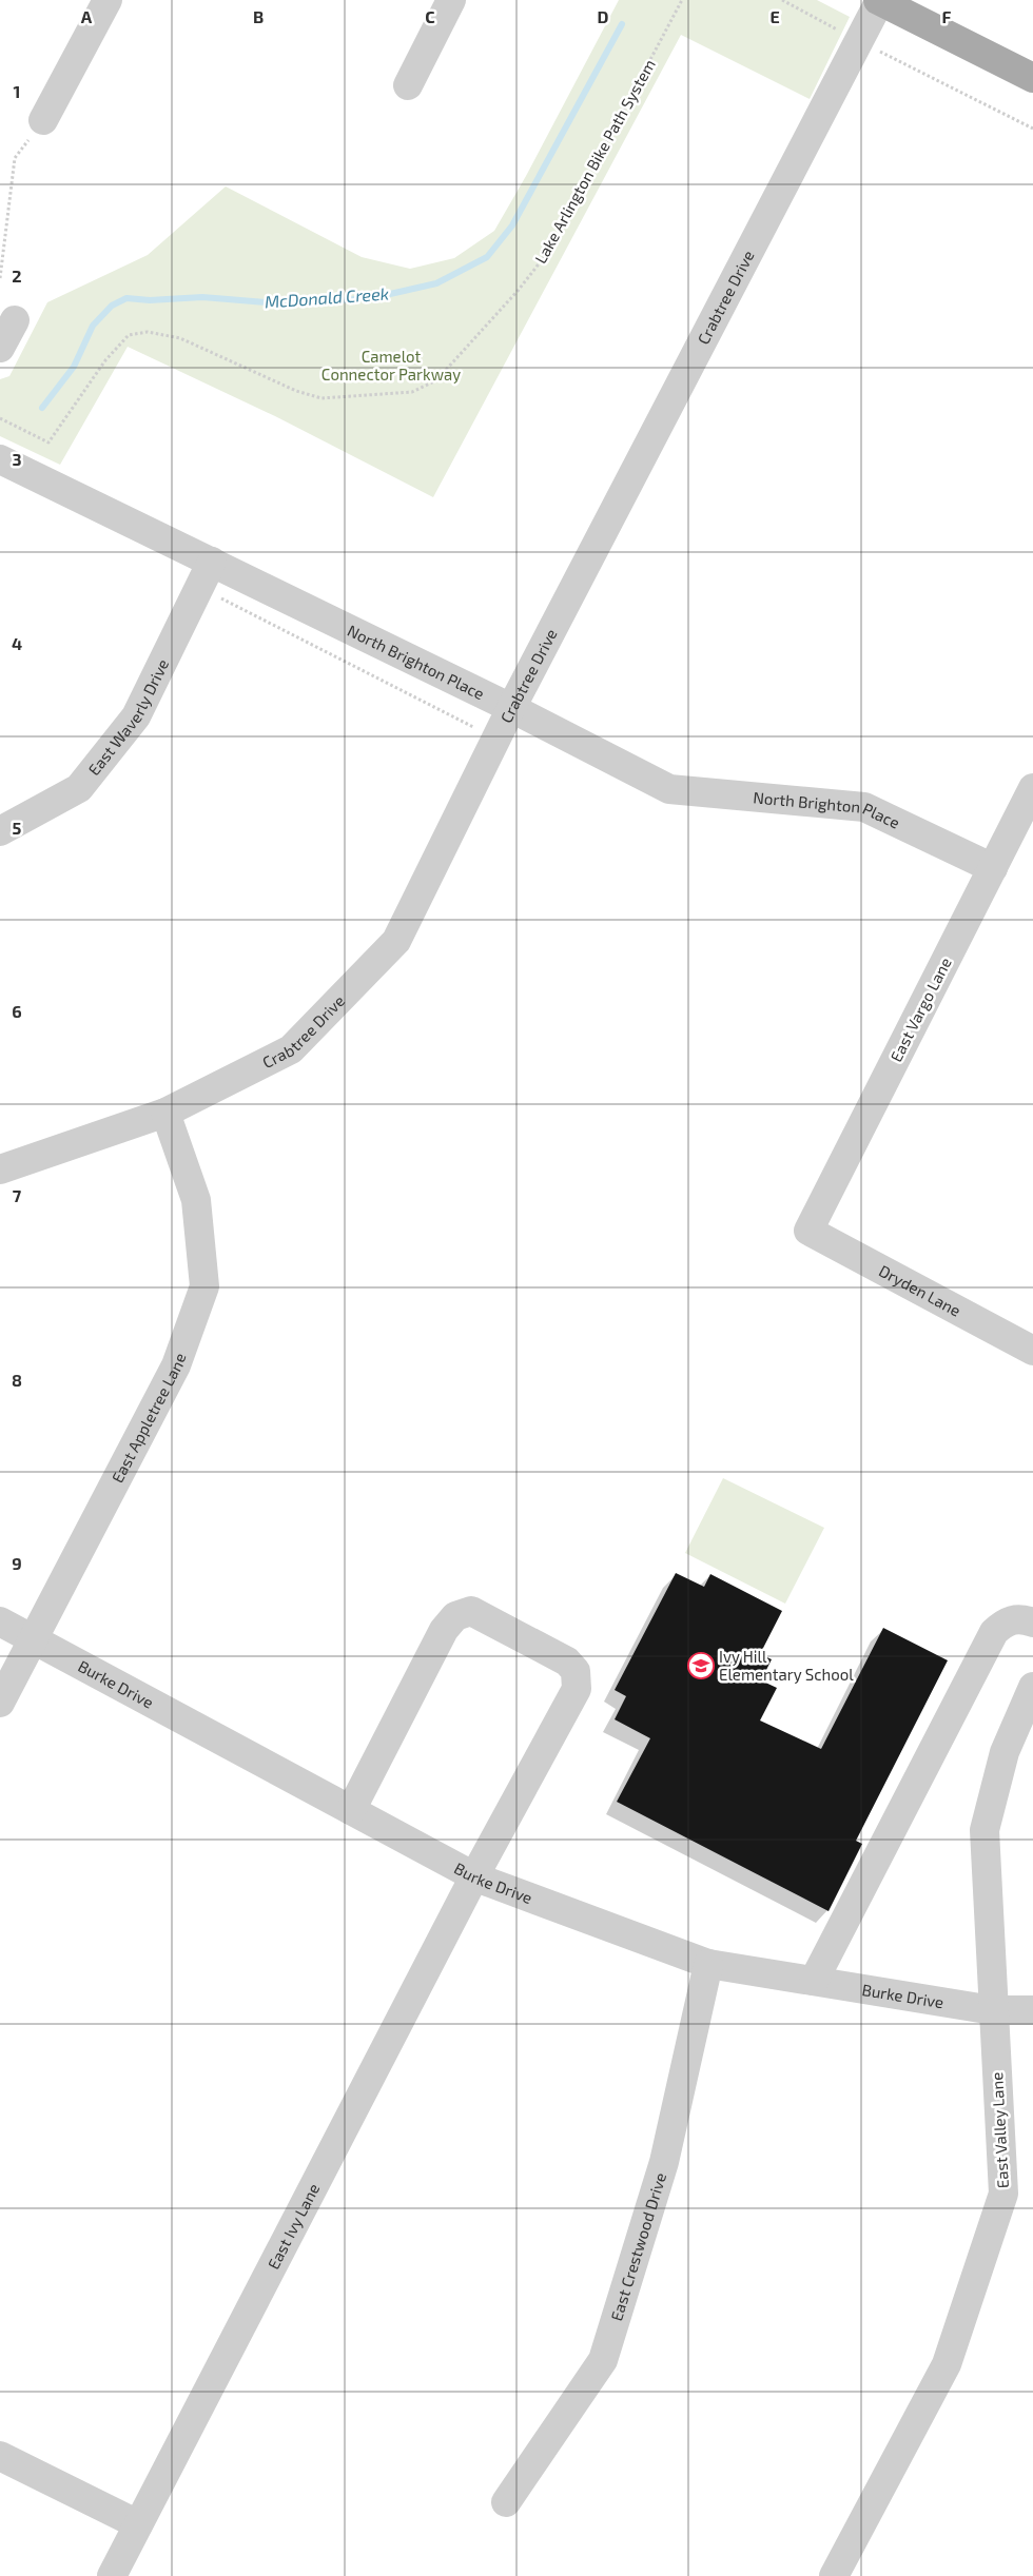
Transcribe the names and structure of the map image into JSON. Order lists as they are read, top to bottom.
{
  "streets": {
    "street": [
      "Crabtree Drive",
      "North Brighton Place",
      "East Waverly Drive",
      "East Vargo Lane",
      "Dryden Lane",
      "East Appletree Lane",
      "Burke Drive",
      "East Valley Lane",
      "East Ivy Lane",
      "East Crestwood Drive"
    ],
    "path": ["Lake Arlington Bike Path System"]
  },
  "crossings": [
    ["Crabtree Drive", "North Brighton Place"],
    ["Crabtree Drive", "East Appletree Lane"],
    ["North Brighton Place", "East Waverly Drive"],
    ["North Brighton Place", "East Vargo Lane"],
    ["East Vargo Lane", "Dryden Lane"],
    ["East Appletree Lane", "Burke Drive"],
    ["Burke Drive", "East Valley Lane"],
    ["Burke Drive", "East Ivy Lane"],
    ["Burke Drive", "East Crestwood Drive"]
  ],
  "water": ["McDonald Creek"],
  "parks": ["Camelot Connector Parkway"],
  "places": {
    "school or university": ["Ivy Hill Elementary School"]
  },
  "grid": {
    "columns": [
      "A",
      "B",
      "C",
      "D",
      "E",
      "F"
    ],
    "rows": [
      "1",
      "2",
      "3",
      "4",
      "5",
      "6",
      "7",
      "8",
      "9"
    ]
  }
}
